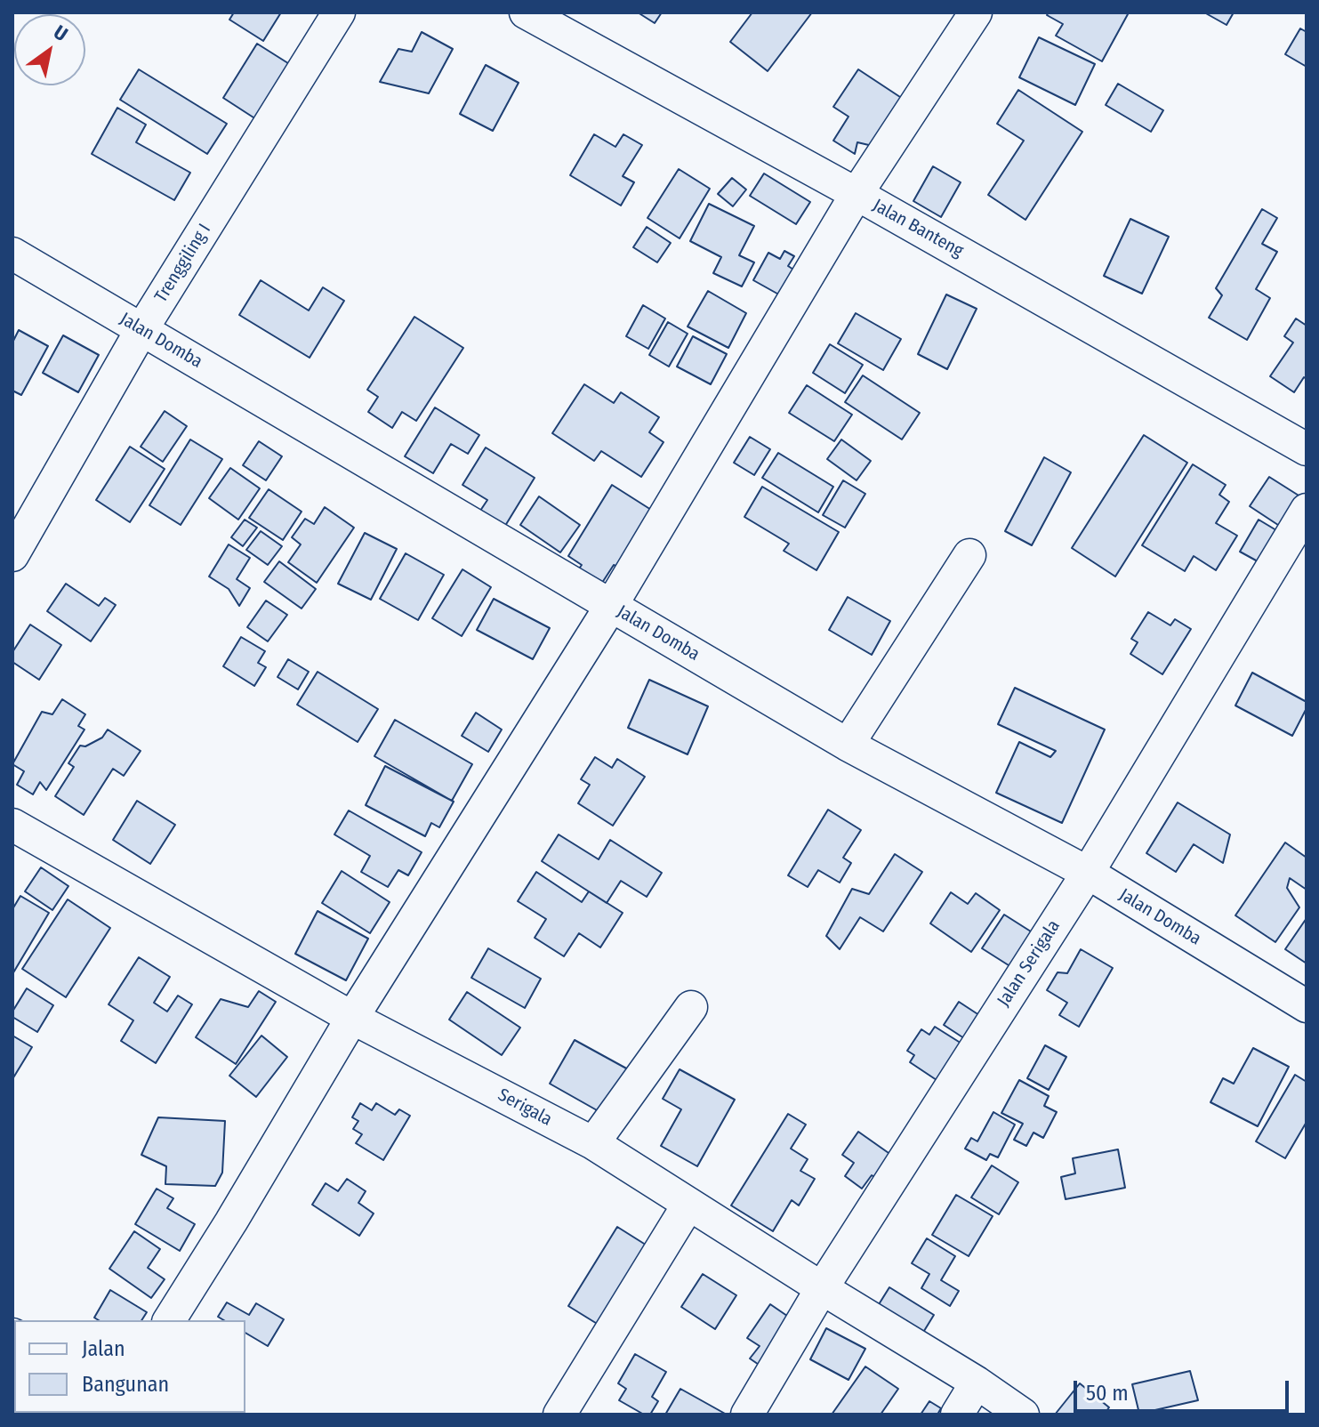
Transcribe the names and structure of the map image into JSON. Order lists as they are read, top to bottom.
{
  "streets": {
    "street": [
      "Jalan Banteng",
      "Trenggiling I",
      "Jalan Domba",
      "Jalan Serigala",
      "Serigala"
    ]
  },
  "crossings": [
    ["Trenggiling I", "Jalan Domba"],
    ["Jalan Domba", "Jalan Serigala"],
    ["Jalan Serigala", "Serigala"]
  ],
  "legend": ["Jalan", "Bangunan"],
  "scale_bar": "50 m",
  "north": "top right"
}
